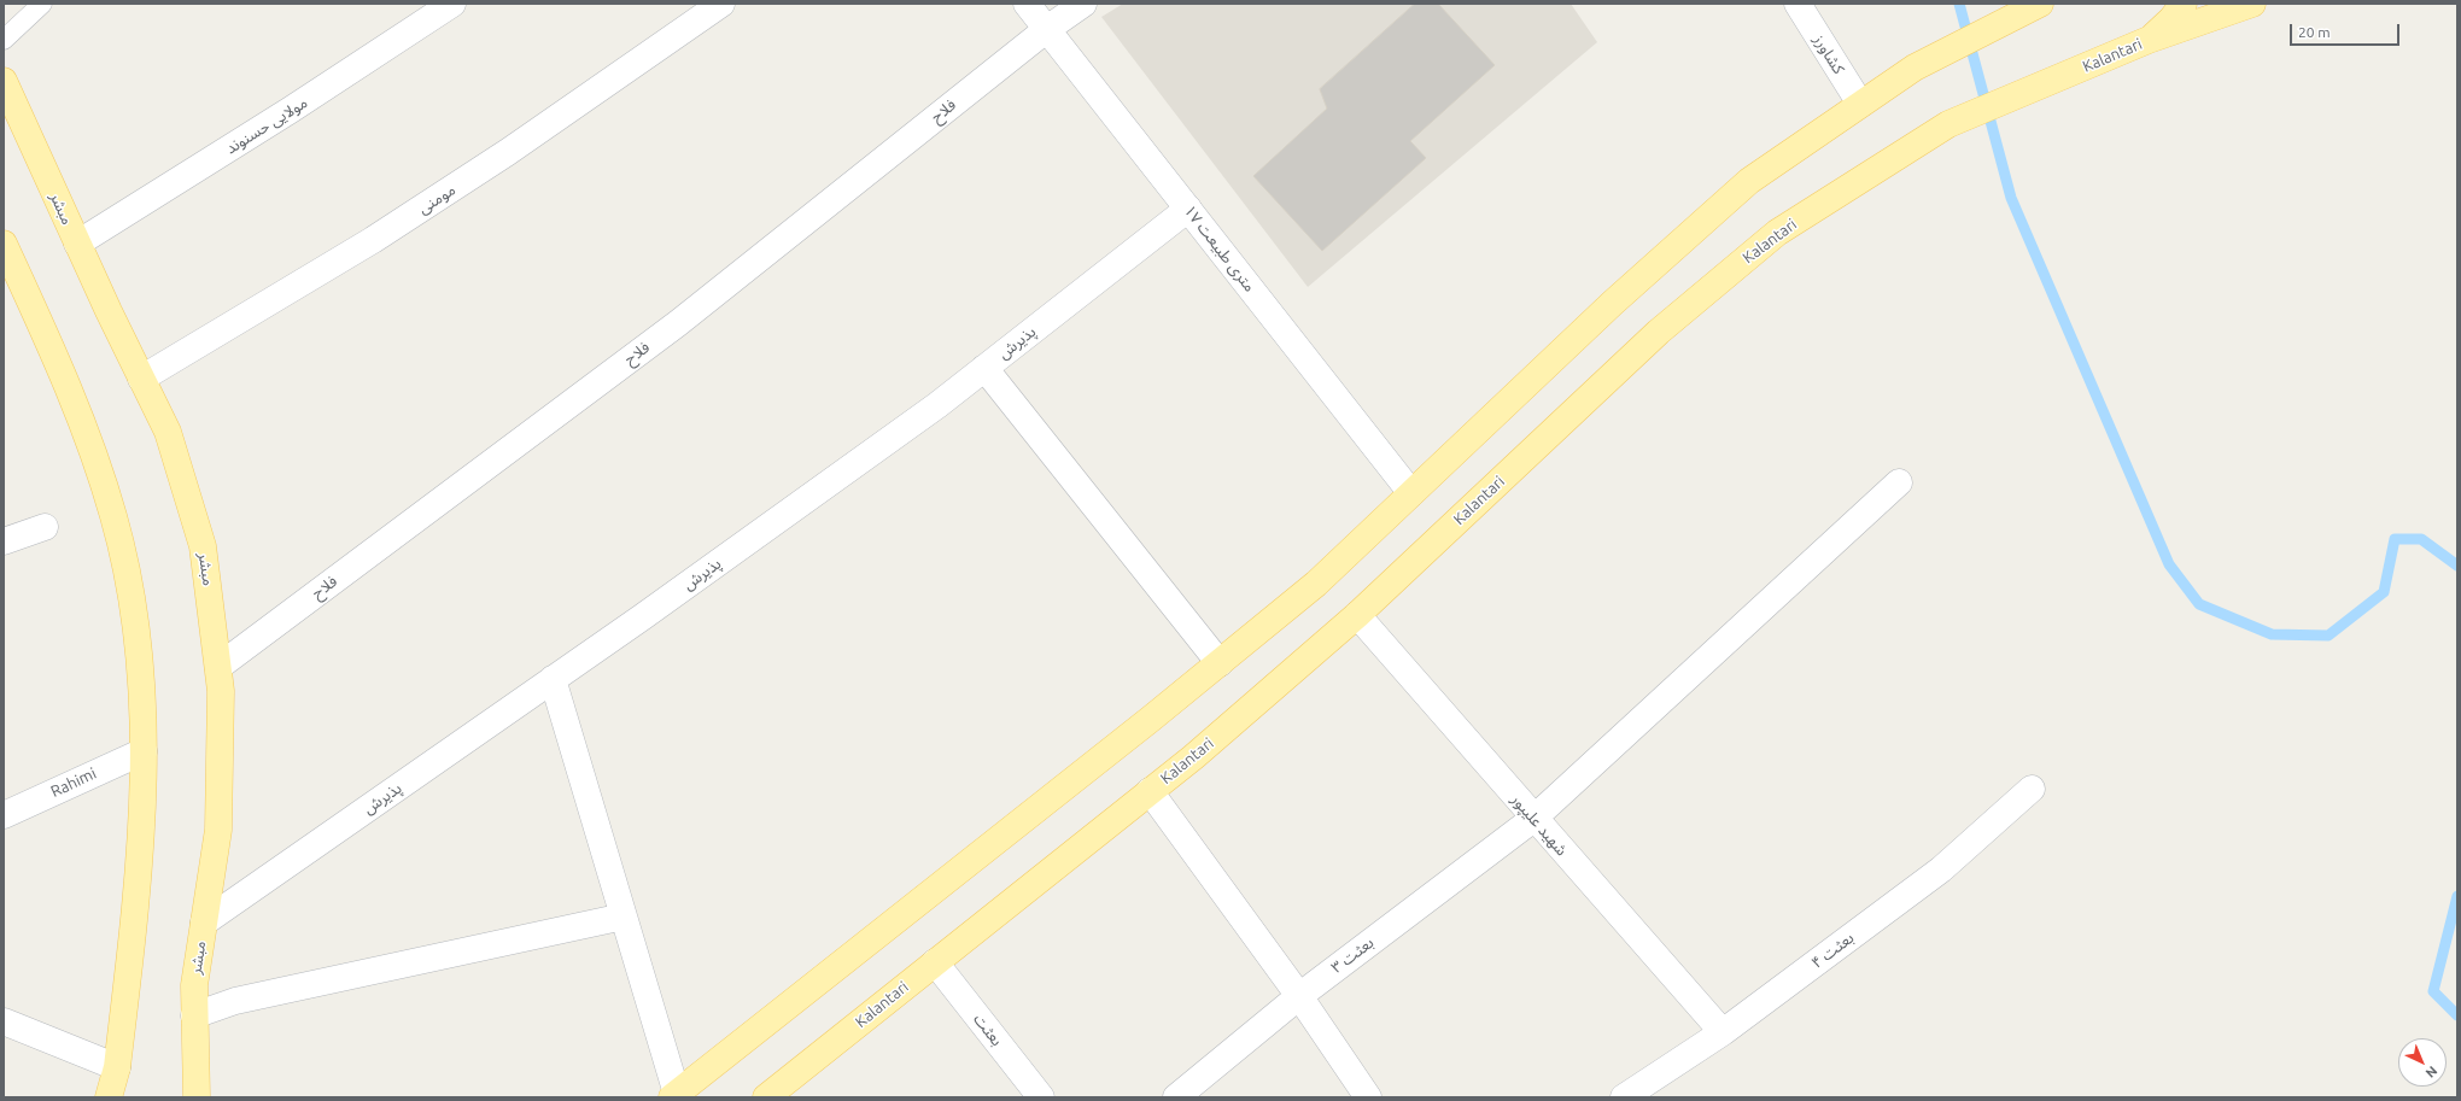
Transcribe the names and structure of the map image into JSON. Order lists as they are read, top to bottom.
{
  "streets": {
    "main road": ["Kalantari", "مبشر"],
    "street": [
      "کشاورز",
      "فلاح",
      "مولایی حسنوند",
      "مومنی",
      "۱۷ متری طبیعت",
      "پذیرش",
      "Rahimi",
      "شهید علیپور",
      "بعثت ۴",
      "بعثت ۳",
      "بعثت"
    ]
  },
  "crossings": [
    ["Kalantari", "شهید علیپور"],
    ["Kalantari", "بعثت"],
    ["فلاح", "مبشر"],
    ["فلاح", "۱۷ متری طبیعت"],
    ["مولایی حسنوند", "مبشر"],
    ["مومنی", "مبشر"],
    ["مبشر", "پذیرش"],
    ["۱۷ متری طبیعت", "پذیرش"],
    ["شهید علیپور", "بعثت ۴"],
    ["شهید علیپور", "بعثت ۳"]
  ],
  "scale_bar": "20 m",
  "north": "bottom right"
}
